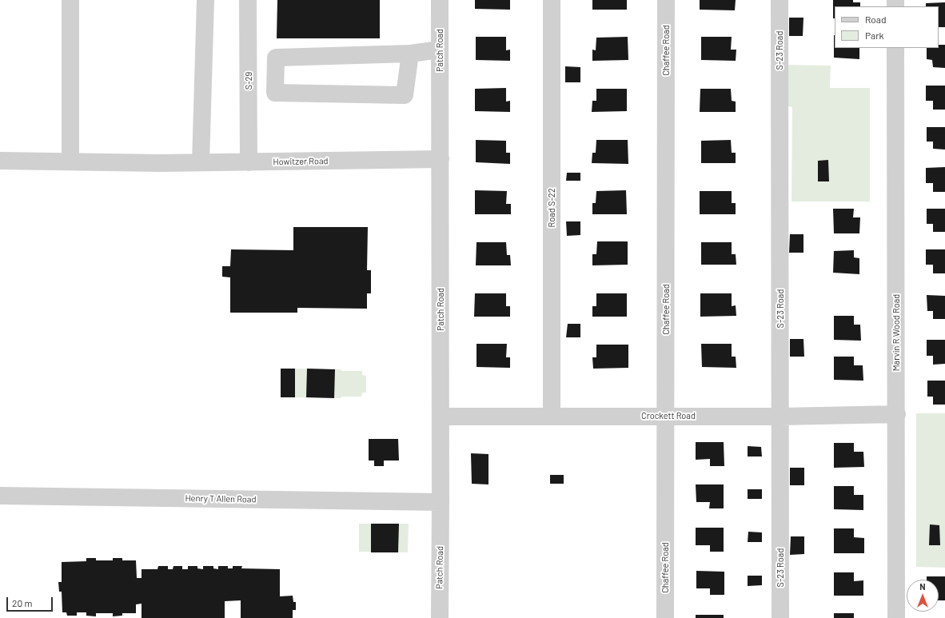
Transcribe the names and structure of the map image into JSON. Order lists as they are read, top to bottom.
{
  "streets": {
    "street": [
      "Patch Road",
      "Chaffee Road",
      "S-23 Road",
      "S-29",
      "Howitzer Road",
      "Road S-22",
      "Marvin R Wood Road",
      "Crockett Road",
      "Henry T Allen Road"
    ]
  },
  "crossings": [
    ["Patch Road", "Howitzer Road"],
    ["Patch Road", "Crockett Road"],
    ["Patch Road", "Henry T Allen Road"],
    ["Chaffee Road", "Crockett Road"],
    ["S-23 Road", "Crockett Road"],
    ["S-29", "Howitzer Road"],
    ["Road S-22", "Crockett Road"],
    ["Marvin R Wood Road", "Crockett Road"]
  ],
  "legend": ["Road", "Park"],
  "scale_bar": "20 m",
  "north": "top"
}
